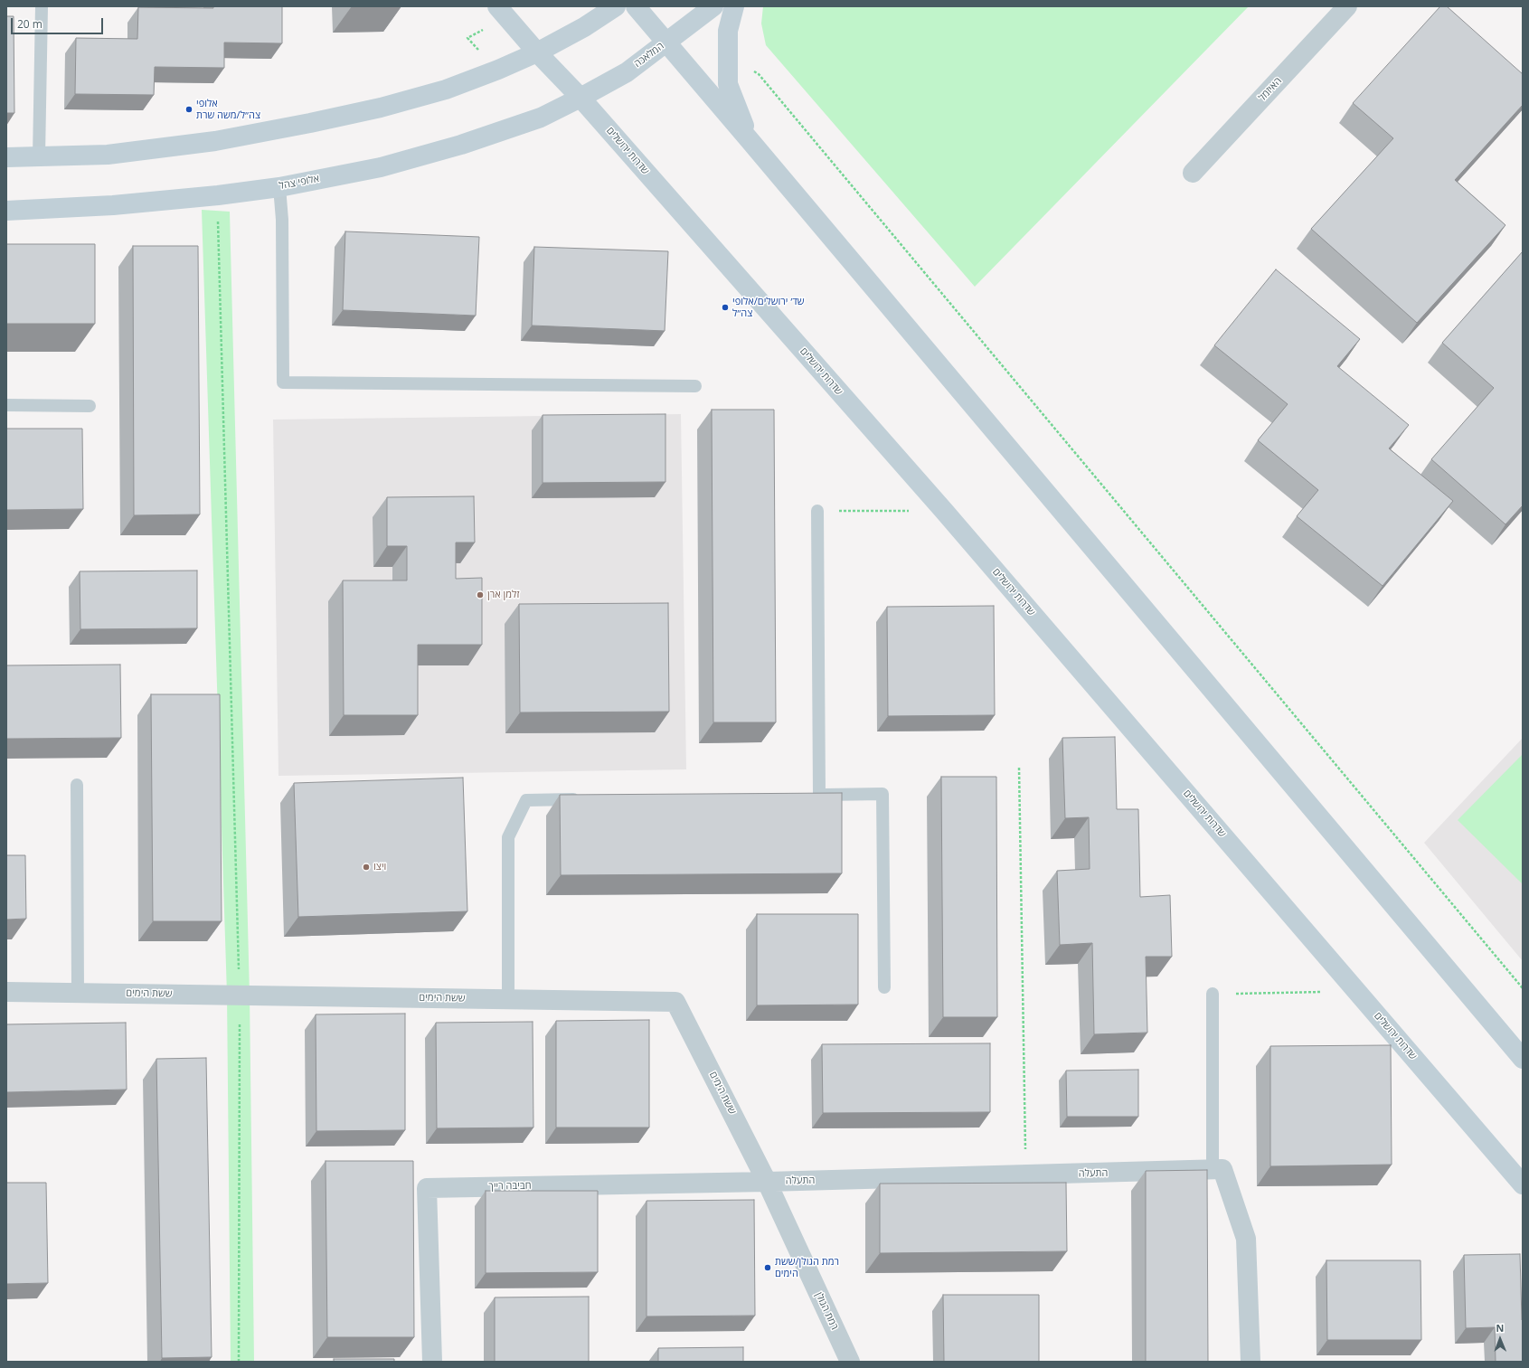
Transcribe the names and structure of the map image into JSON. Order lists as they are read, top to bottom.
{
  "streets": {
    "main road": ["המלאכה", "שדרות ירושלים", "אלופי צהל"],
    "street": [
      "האיזמל",
      "ששת הימים",
      "התעלה",
      "חביבה רייך",
      "רמת הגולן"
    ]
  },
  "crossings": [
    ["המלאכה", "שדרות ירושלים"],
    ["המלאכה", "אלופי צהל"],
    ["שדרות ירושלים", "אלופי צהל"],
    ["ששת הימים", "התעלה"],
    ["ששת הימים", "חביבה רייך"],
    ["ששת הימים", "רמת הגולן"],
    ["התעלה", "חביבה רייך"],
    ["התעלה", "רמת הגולן"],
    ["חביבה רייך", "רמת הגולן"]
  ],
  "places": [
    "אלופי צה״ל/משה שרת",
    "שד׳ ירושלים/אלופי צה״ל",
    "זלמן ארן",
    "ויצו",
    "רמת הגולן/ששת הימים"
  ],
  "scale_bar": "20 m",
  "north": "top"
}
